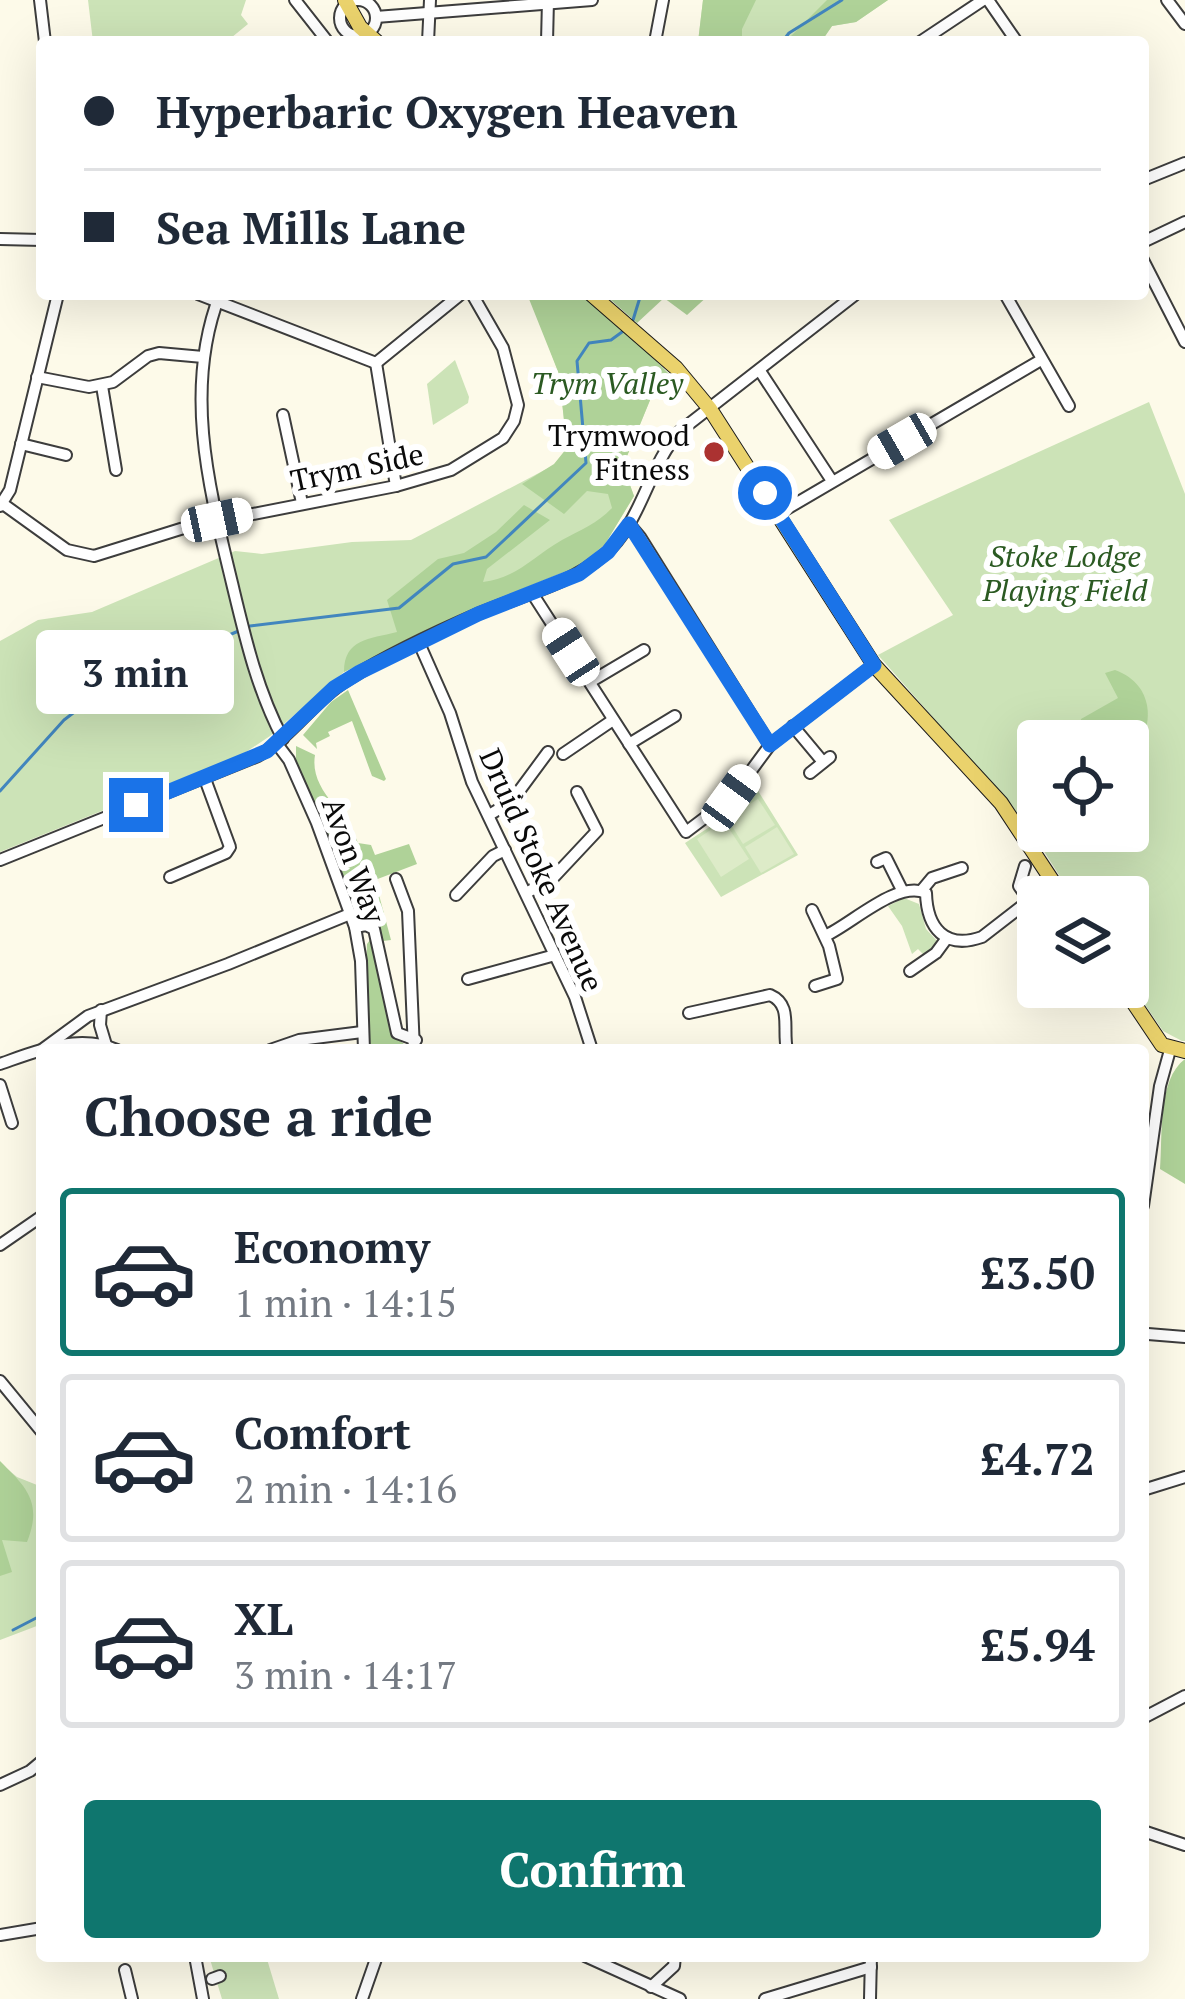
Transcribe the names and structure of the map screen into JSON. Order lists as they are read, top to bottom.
{
  "streets": {
    "street": ["Trym Side", "Avon Way", "Druid Stoke Avenue"]
  },
  "crossings": [
    ["Trym Side", "Avon Way"]
  ],
  "parks": ["Trym Valley", "Stoke Lodge Playing Field"],
  "places": ["Trymwood Fitness"],
  "page": {
    "banner": ["Hyperbaric Oxygen Heaven", "Sea Mills Lane"],
    "bubble": "3 min",
    "heading": "Choose a ride",
    "list": [
      {
        "name": "Economy",
        "note": "1 min · 14:15",
        "value": "£3.50"
      },
      {
        "name": "Comfort",
        "note": "2 min · 14:16",
        "value": "£4.72"
      },
      {
        "name": "XL",
        "note": "3 min · 14:17",
        "value": "£5.94"
      }
    ],
    "buttons": "Confirm"
  }
}
